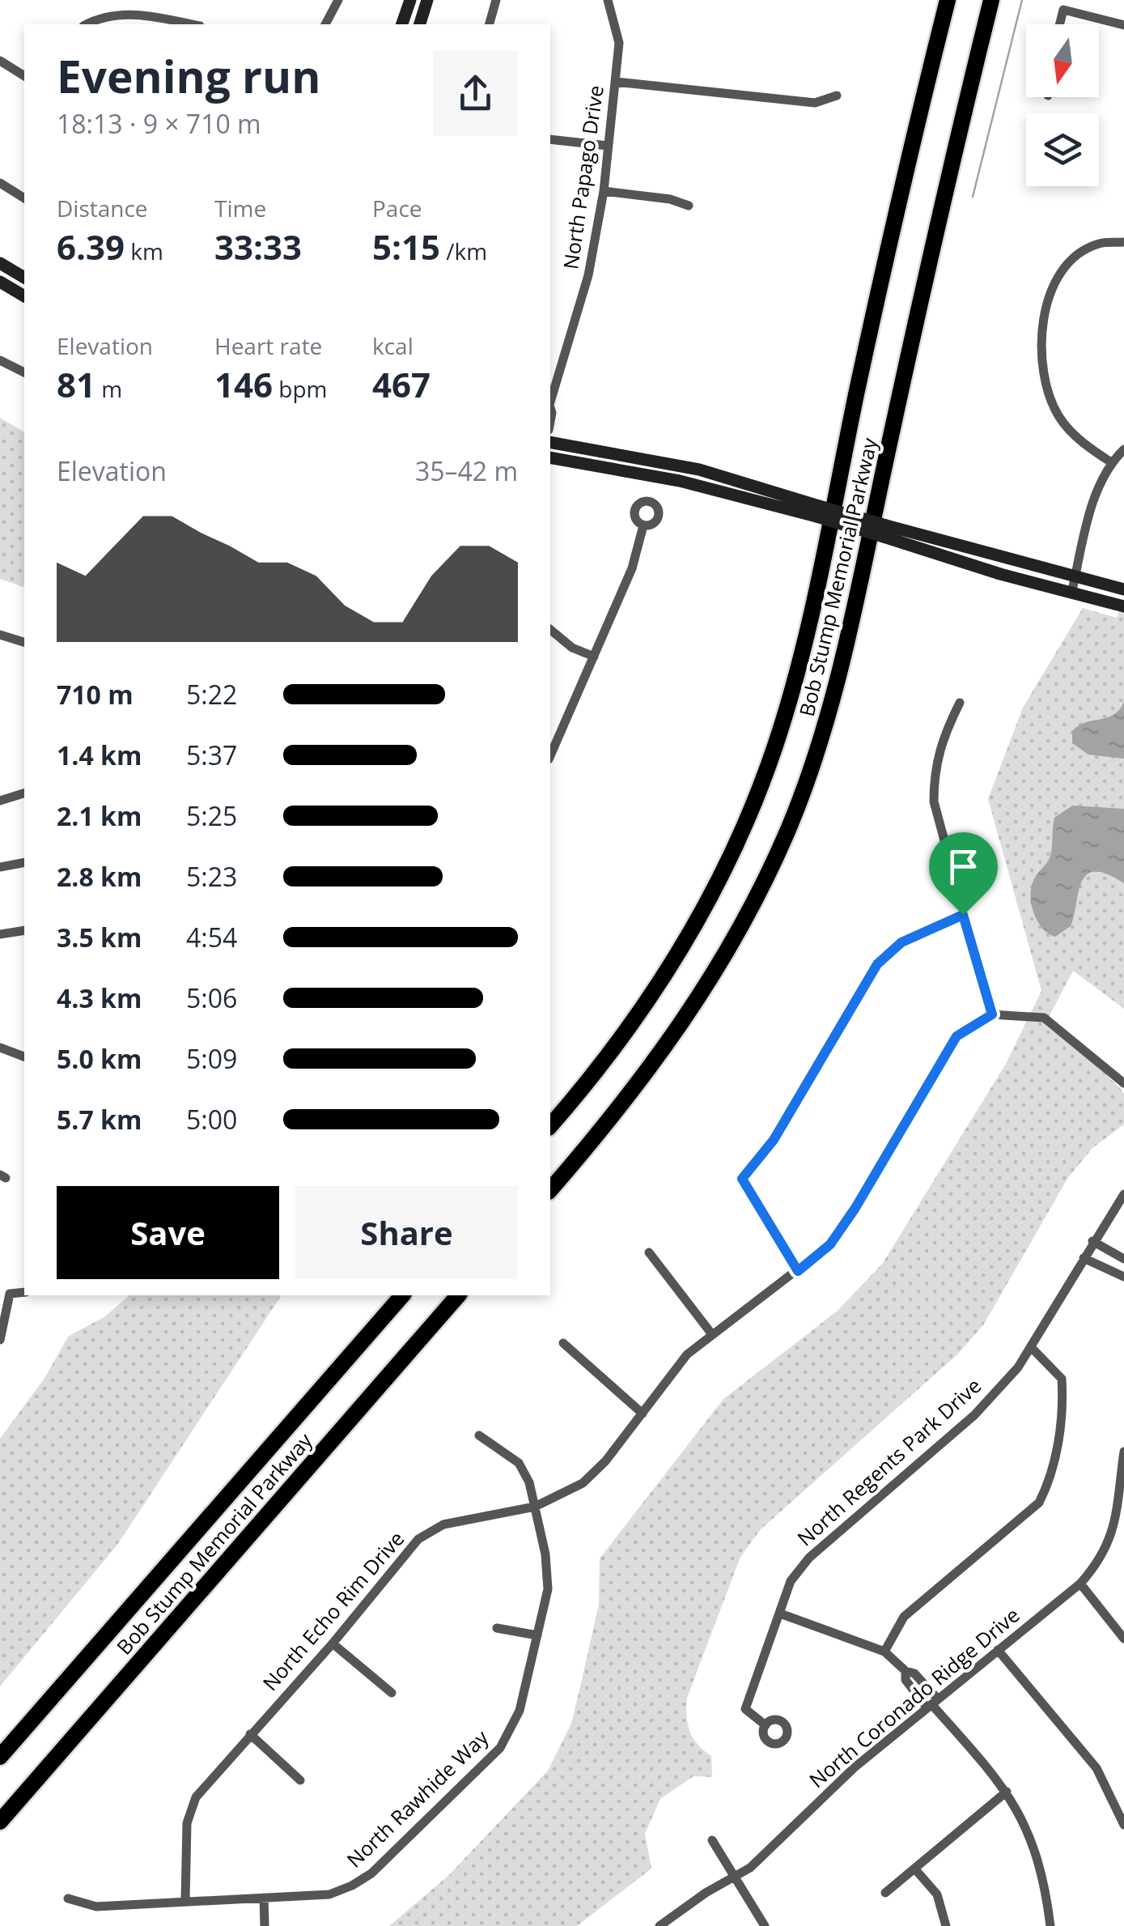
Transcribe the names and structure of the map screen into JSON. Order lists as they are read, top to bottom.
{
  "streets": {
    "highway": ["Bob Stump Memorial Parkway"],
    "street": [
      "North Papago Drive",
      "North Regents Park Drive",
      "North Echo Rim Drive",
      "North Coronado Ridge Drive",
      "North Rawhide Way"
    ]
  },
  "crossings": [
    ["North Echo Rim Drive", "North Rawhide Way"]
  ],
  "north": "bottom",
  "page": {
    "heading": ["Evening run", "18:13 · 9 × 710 m"],
    "stats": [
      ["Distance", "6.39 km"],
      ["Time", "33:33"],
      ["Pace", "5:15 /km"],
      ["Elevation", "81 m"],
      ["Heart rate", "146 bpm"],
      ["kcal", "467"]
    ],
    "chart": ["Elevation", "35–42 m"],
    "list": [
      {
        "name": "710 m",
        "note": "5:22"
      },
      {
        "name": "1.4 km",
        "note": "5:37"
      },
      {
        "name": "2.1 km",
        "note": "5:25"
      },
      {
        "name": "2.8 km",
        "note": "5:23"
      },
      {
        "name": "3.5 km",
        "note": "4:54"
      },
      {
        "name": "4.3 km",
        "note": "5:06"
      },
      {
        "name": "5.0 km",
        "note": "5:09"
      },
      {
        "name": "5.7 km",
        "note": "5:00"
      }
    ],
    "buttons": ["Save", "Share"]
  }
}
